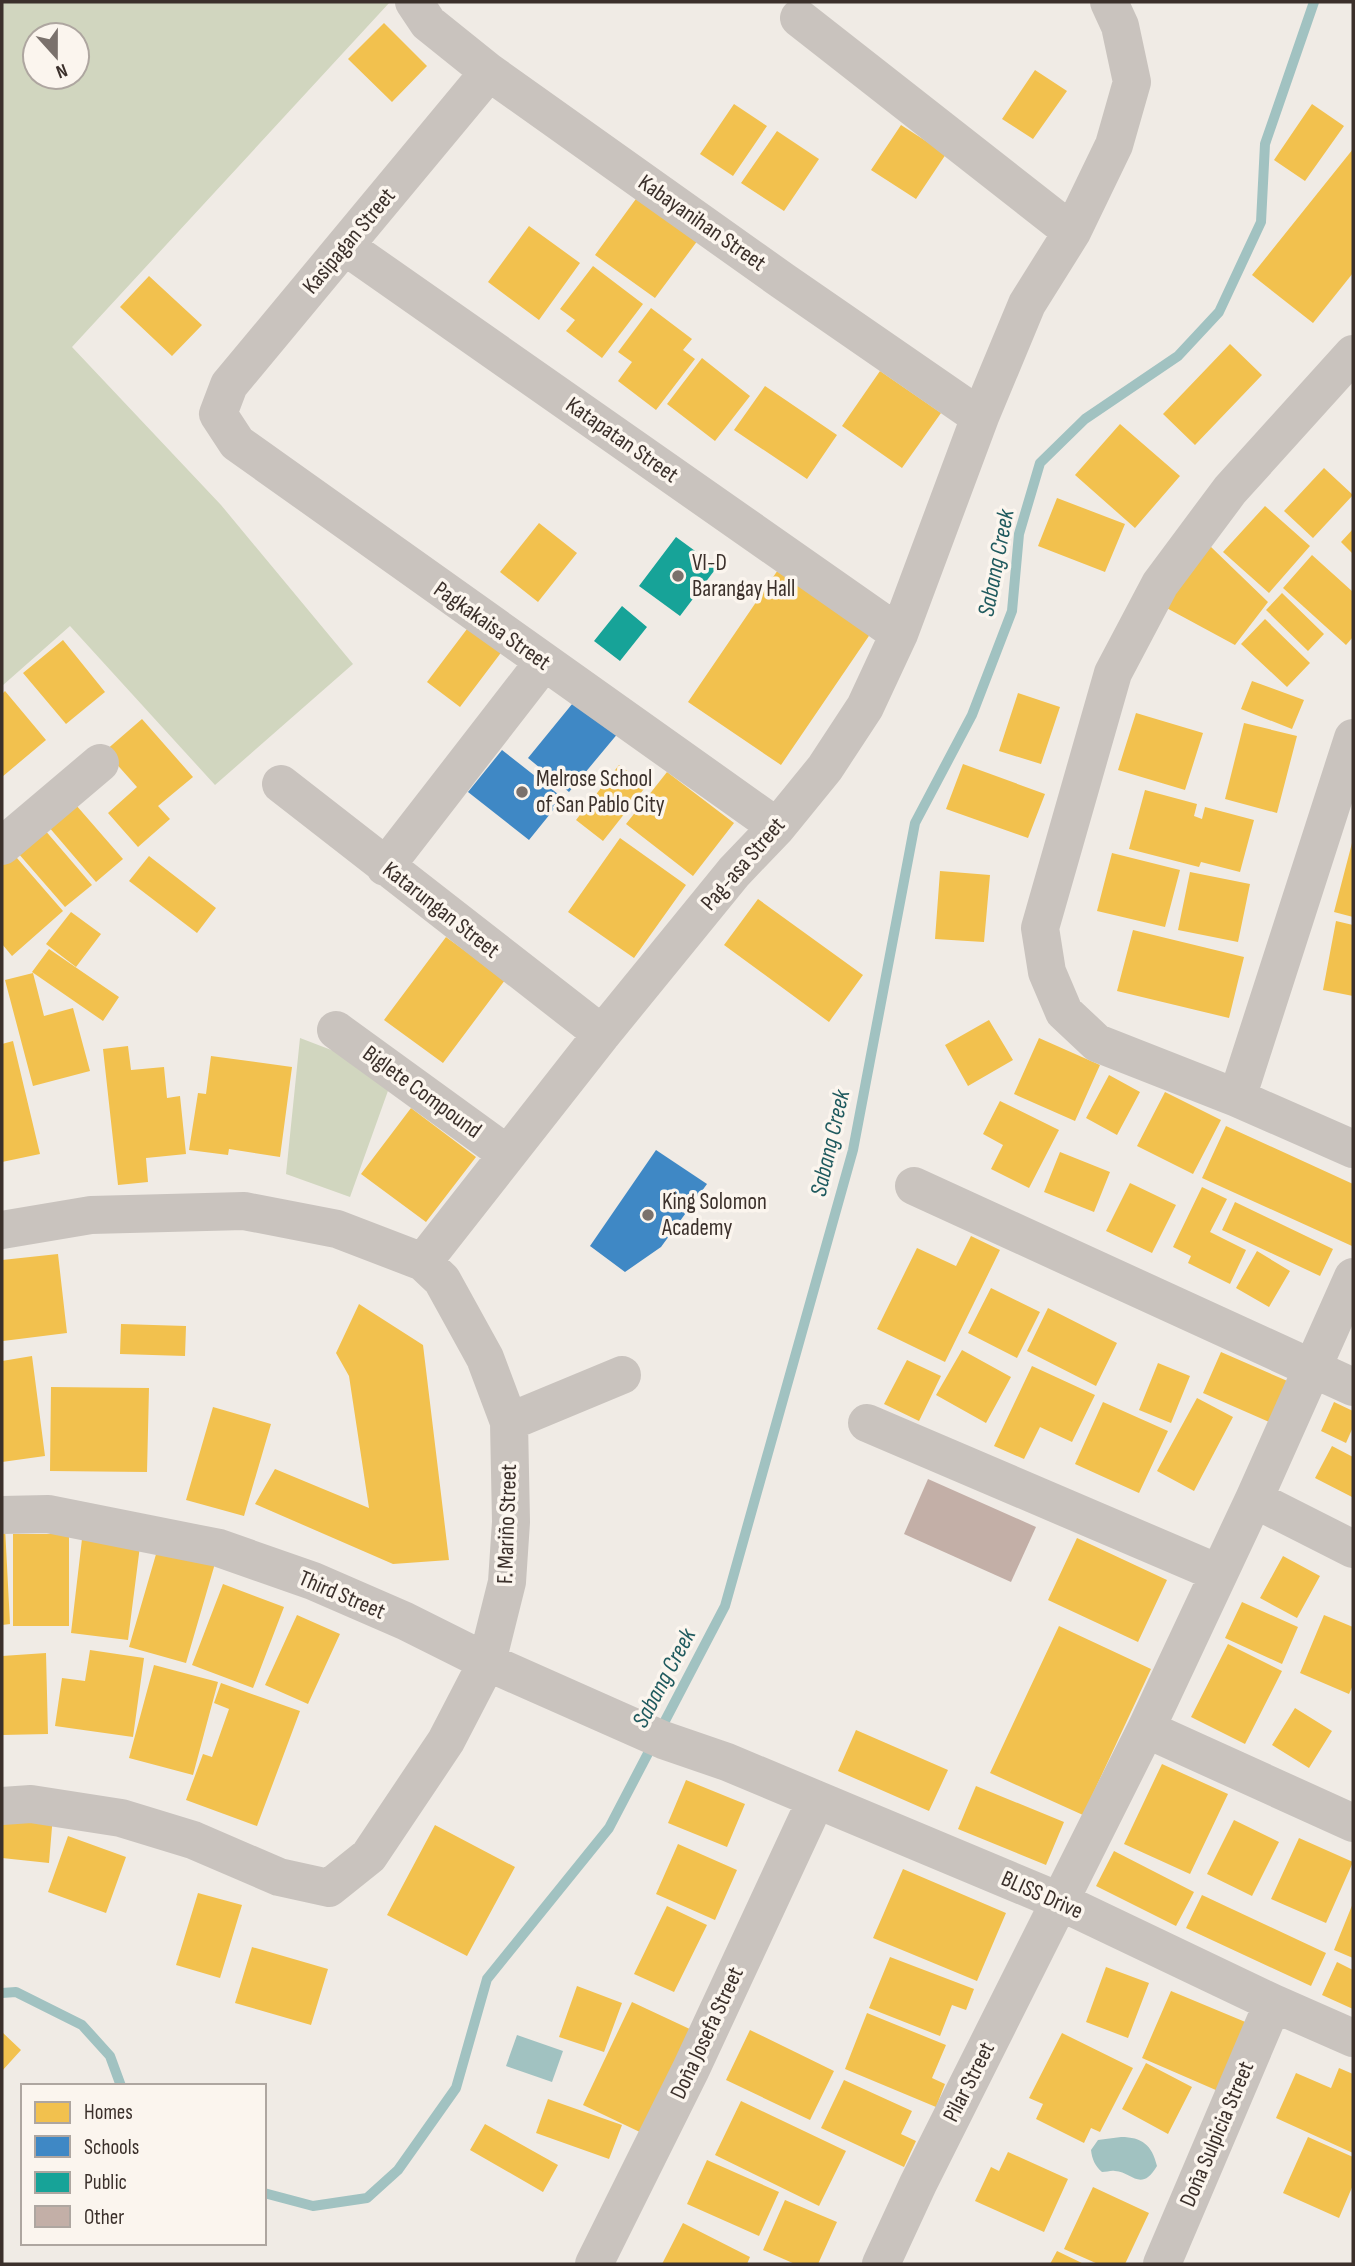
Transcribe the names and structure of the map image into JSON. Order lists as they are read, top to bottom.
{
  "streets": {
    "street": [
      "Kabayanihan Street",
      "Kasipagan Street",
      "Katapatan Street",
      "Pagkakaisa Street",
      "Pag-asa Street",
      "Katarungan Street",
      "Biglete Compound",
      "F. Mariño Street",
      "Third Street",
      "BLISS Drive",
      "Doña Josefa Street",
      "Pilar Street",
      "Doña Sulpicia Street"
    ]
  },
  "crossings": [
    ["Kabayanihan Street", "Kasipagan Street"],
    ["Kabayanihan Street", "Pag-asa Street"],
    ["Kasipagan Street", "Katapatan Street"],
    ["Kasipagan Street", "Pagkakaisa Street"],
    ["Katapatan Street", "Pag-asa Street"],
    ["Pagkakaisa Street", "Pag-asa Street"],
    ["Pag-asa Street", "Katarungan Street"],
    ["Pag-asa Street", "Biglete Compound"],
    ["Pag-asa Street", "F. Mariño Street"],
    ["F. Mariño Street", "Third Street"],
    ["Third Street", "BLISS Drive"],
    ["BLISS Drive", "Doña Josefa Street"],
    ["BLISS Drive", "Pilar Street"],
    ["BLISS Drive", "Doña Sulpicia Street"]
  ],
  "water": ["Sabang Creek"],
  "places": ["VI-D Barangay Hall", "Melrose School of San Pablo City", "King Solomon Academy"],
  "legend": [
    "Homes",
    "Schools",
    "Public",
    "Other"
  ],
  "north": "bottom"
}
